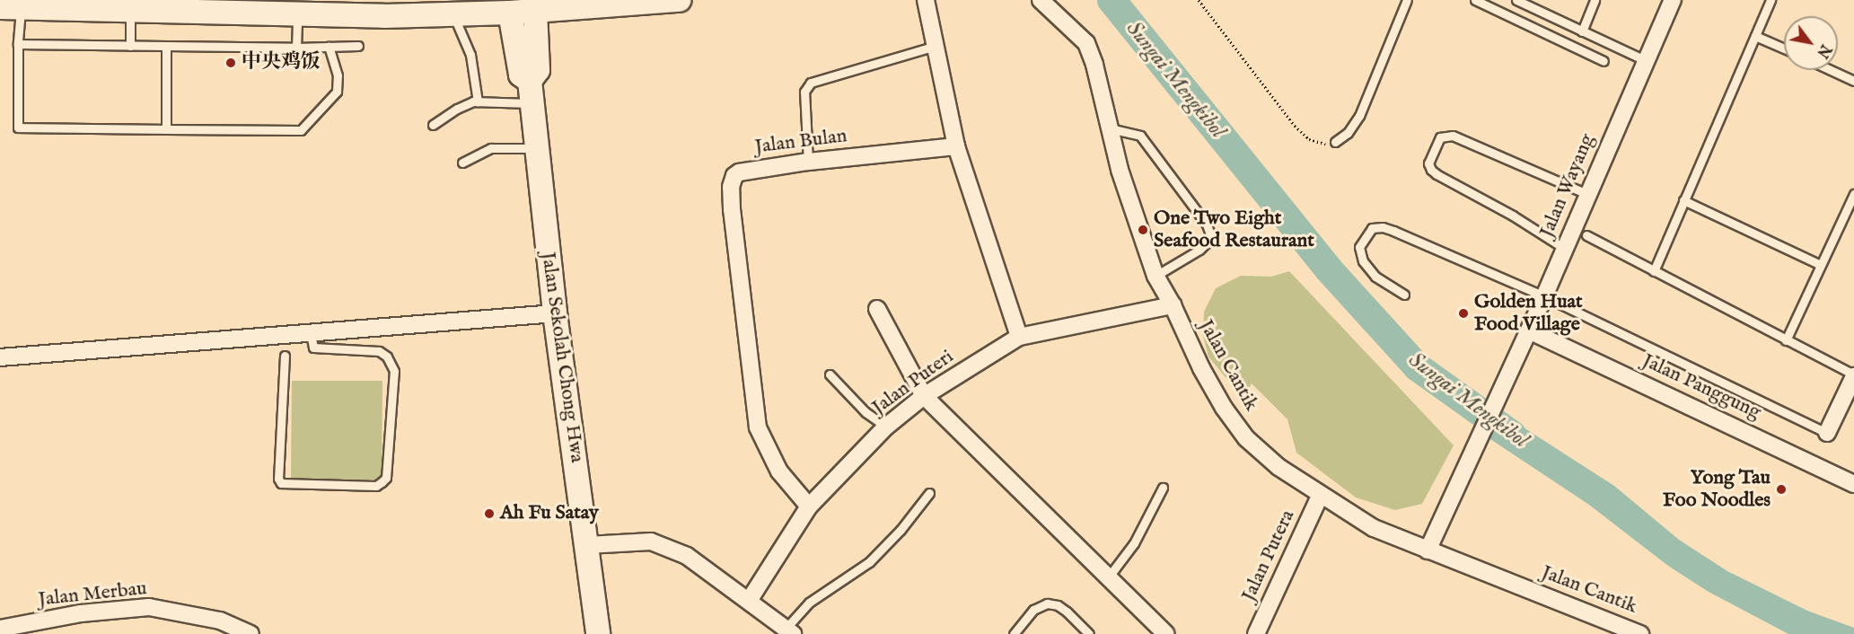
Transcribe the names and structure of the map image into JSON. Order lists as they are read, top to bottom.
{
  "streets": {
    "street": [
      "Jalan Bulan",
      "Jalan Wayang",
      "Jalan Sekolah Chong Hwa",
      "Jalan Cantik",
      "Jalan Puteri",
      "Jalan Panggung",
      "Jalan Putera",
      "Jalan Merbau"
    ]
  },
  "crossings": [
    ["Jalan Bulan", "Jalan Puteri"],
    ["Jalan Wayang", "Jalan Cantik"],
    ["Jalan Wayang", "Jalan Panggung"],
    ["Jalan Cantik", "Jalan Puteri"],
    ["Jalan Cantik", "Jalan Putera"]
  ],
  "water": ["Sungai Mengkibol"],
  "places": [
    "中央鸡饭",
    "One Two Eight Seafood Restaurant",
    "Golden Huat Food Village",
    "Yong Tau Foo Noodles",
    "Ah Fu Satay"
  ],
  "north": "bottom right"
}
